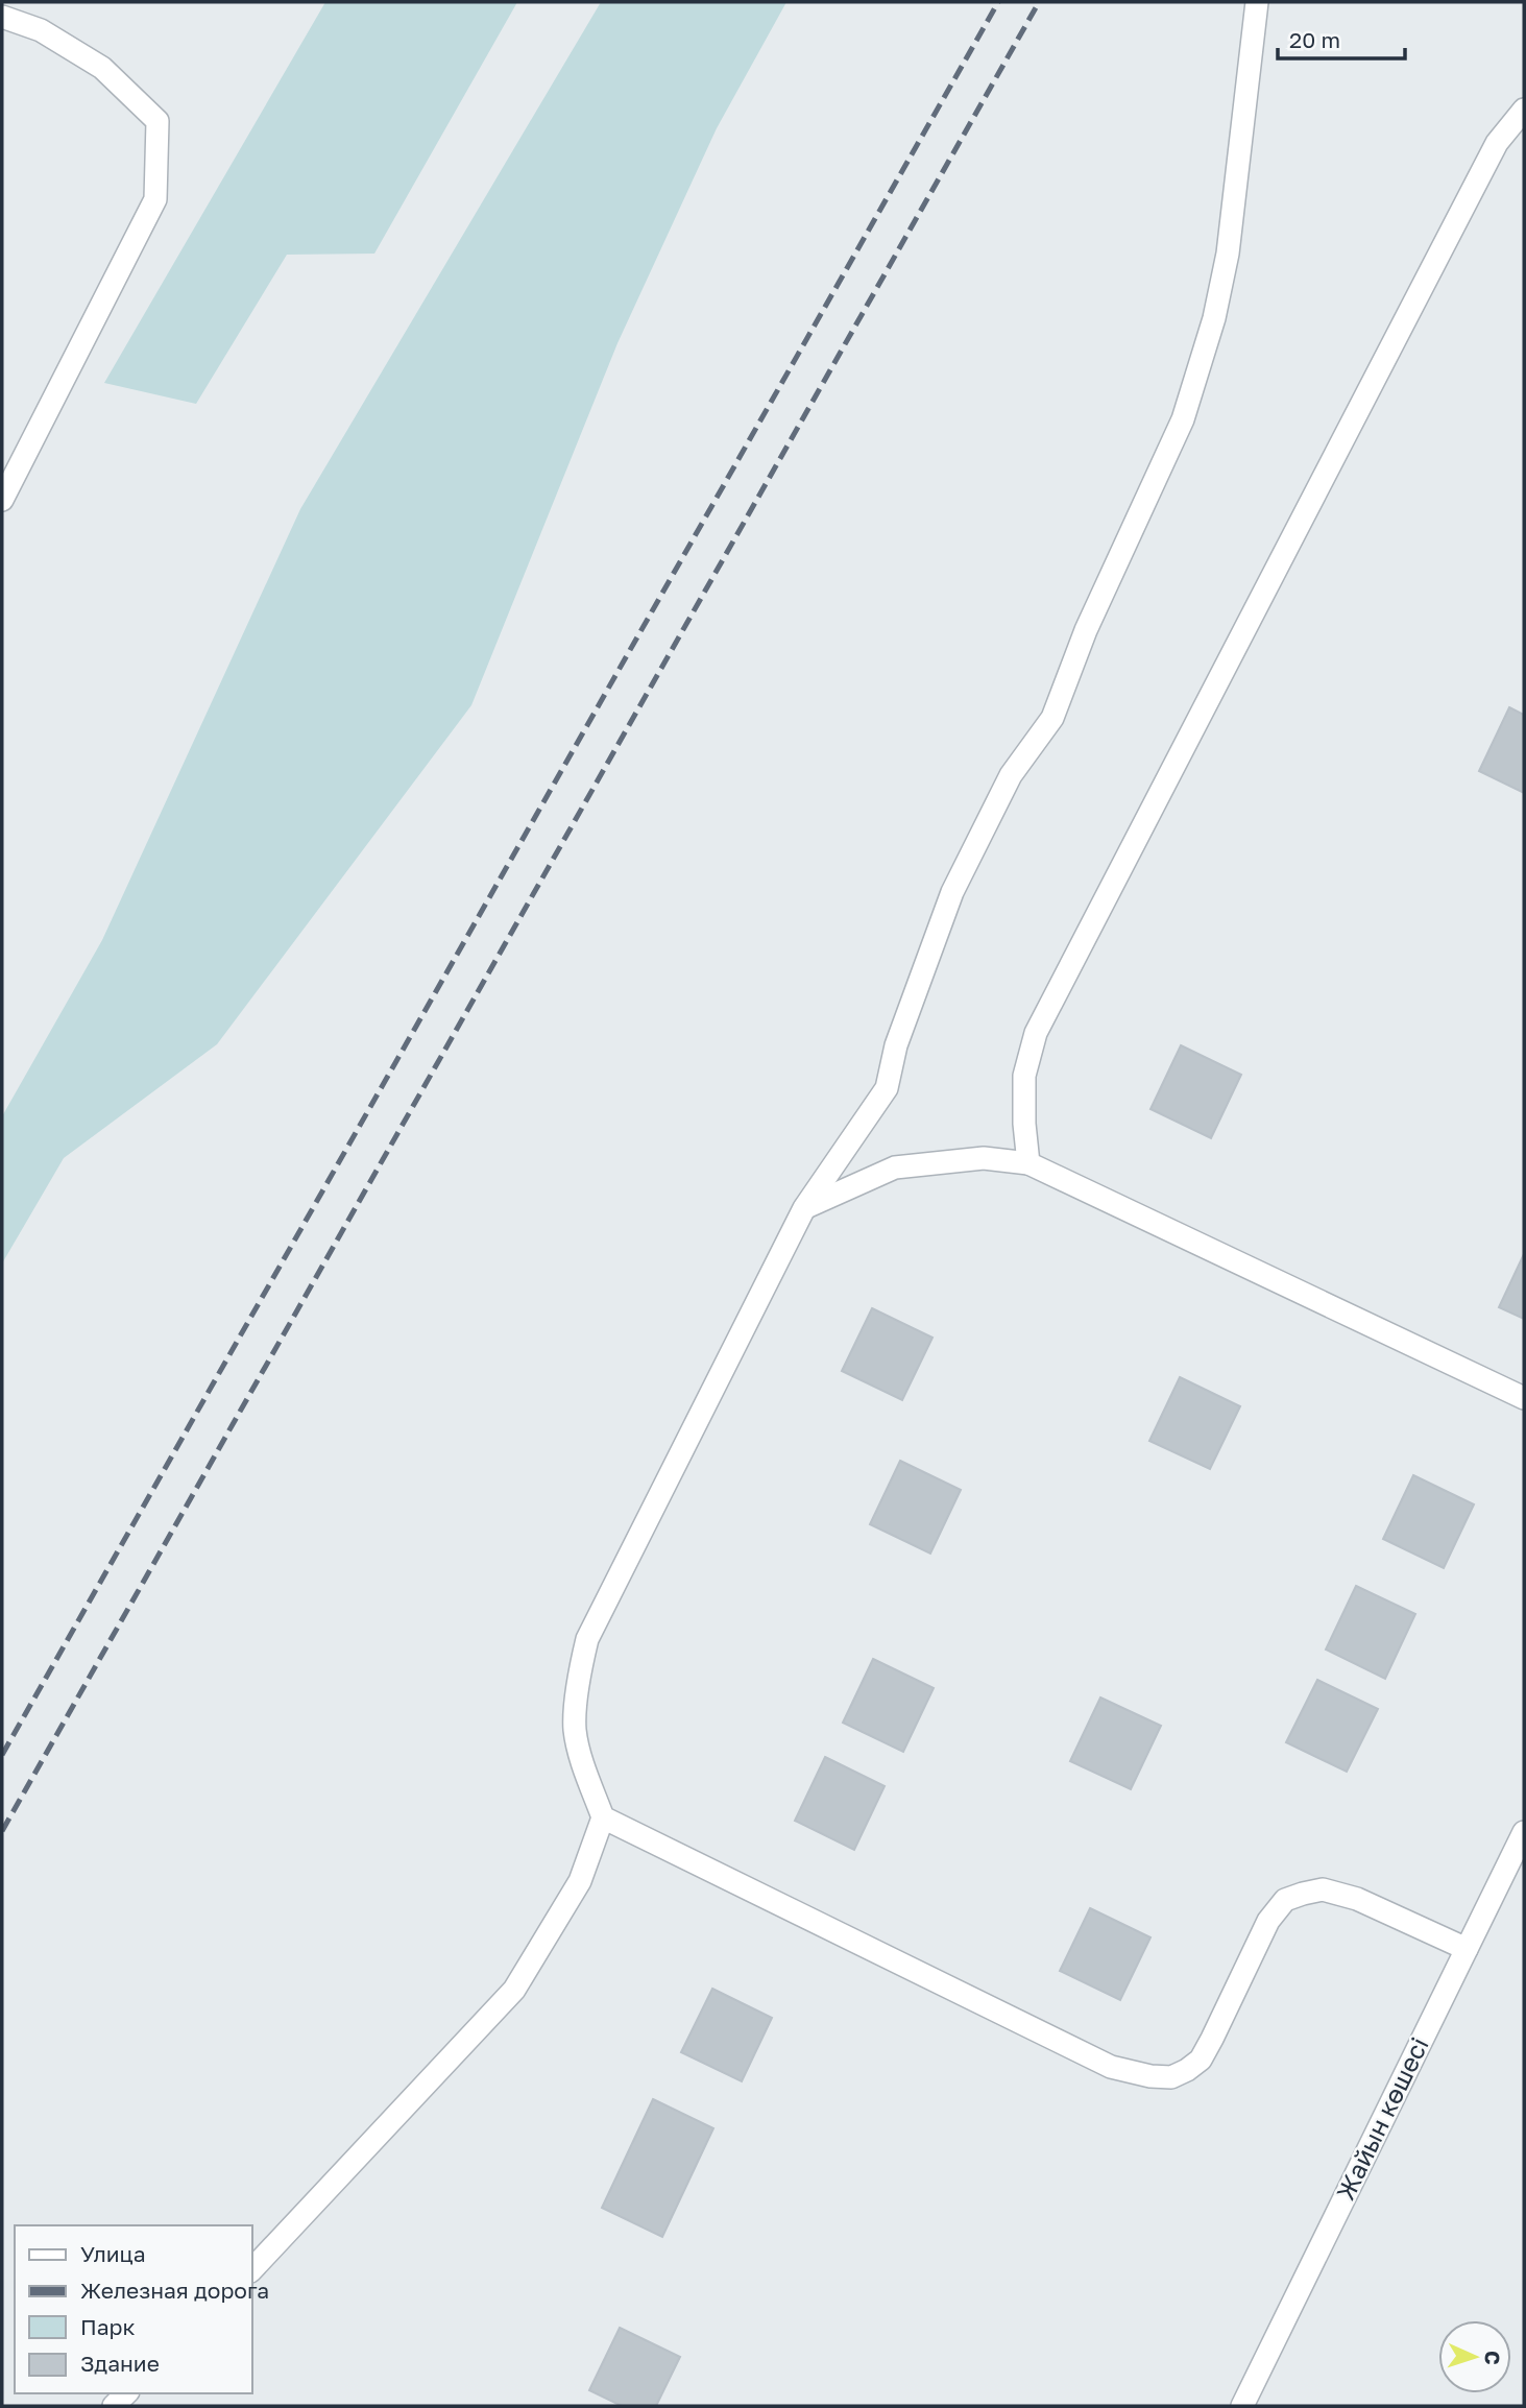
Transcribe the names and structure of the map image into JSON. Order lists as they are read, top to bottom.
{
  "streets": {
    "street": ["Жайын көшесі"]
  },
  "legend": [
    "Улица",
    "Железная дорога",
    "Парк",
    "Здание"
  ],
  "scale_bar": "20 m",
  "north": "right"
}
